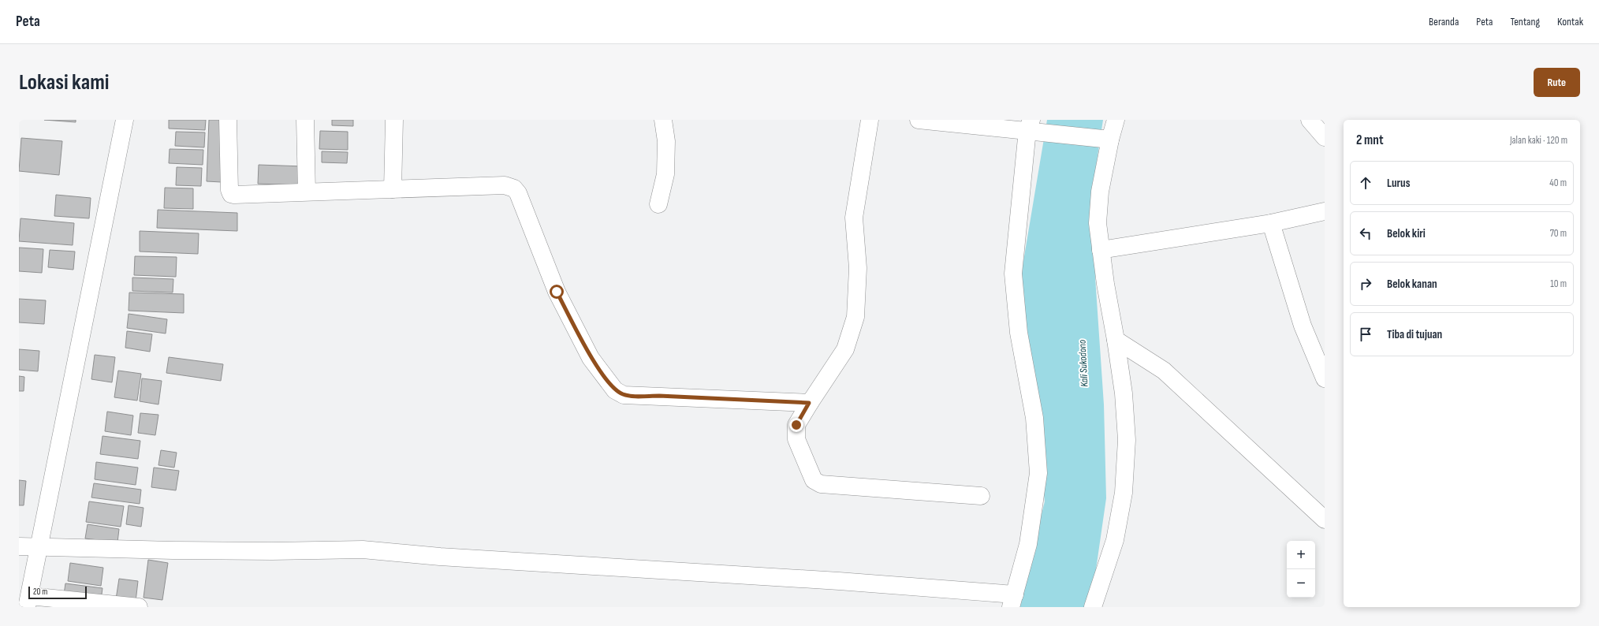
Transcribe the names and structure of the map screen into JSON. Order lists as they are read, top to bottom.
{
  "water": ["Kali Sukodono"],
  "scale_bar": "20 m",
  "page": {
    "header": "Peta",
    "nav": [
      "Beranda",
      "Peta",
      "Tentang",
      "Kontak"
    ],
    "buttons": "Rute",
    "title": "Lokasi kami",
    "heading": ["2 mnt", "Jalan kaki · 120 m"],
    "list": [
      ["Lurus", "40 m"],
      ["Belok kiri", "70 m"],
      ["Belok kanan", "10 m"],
      "Tiba di tujuan"
    ],
    "map_buttons": ["+", "−"],
    "scale": "20 m"
  }
}
